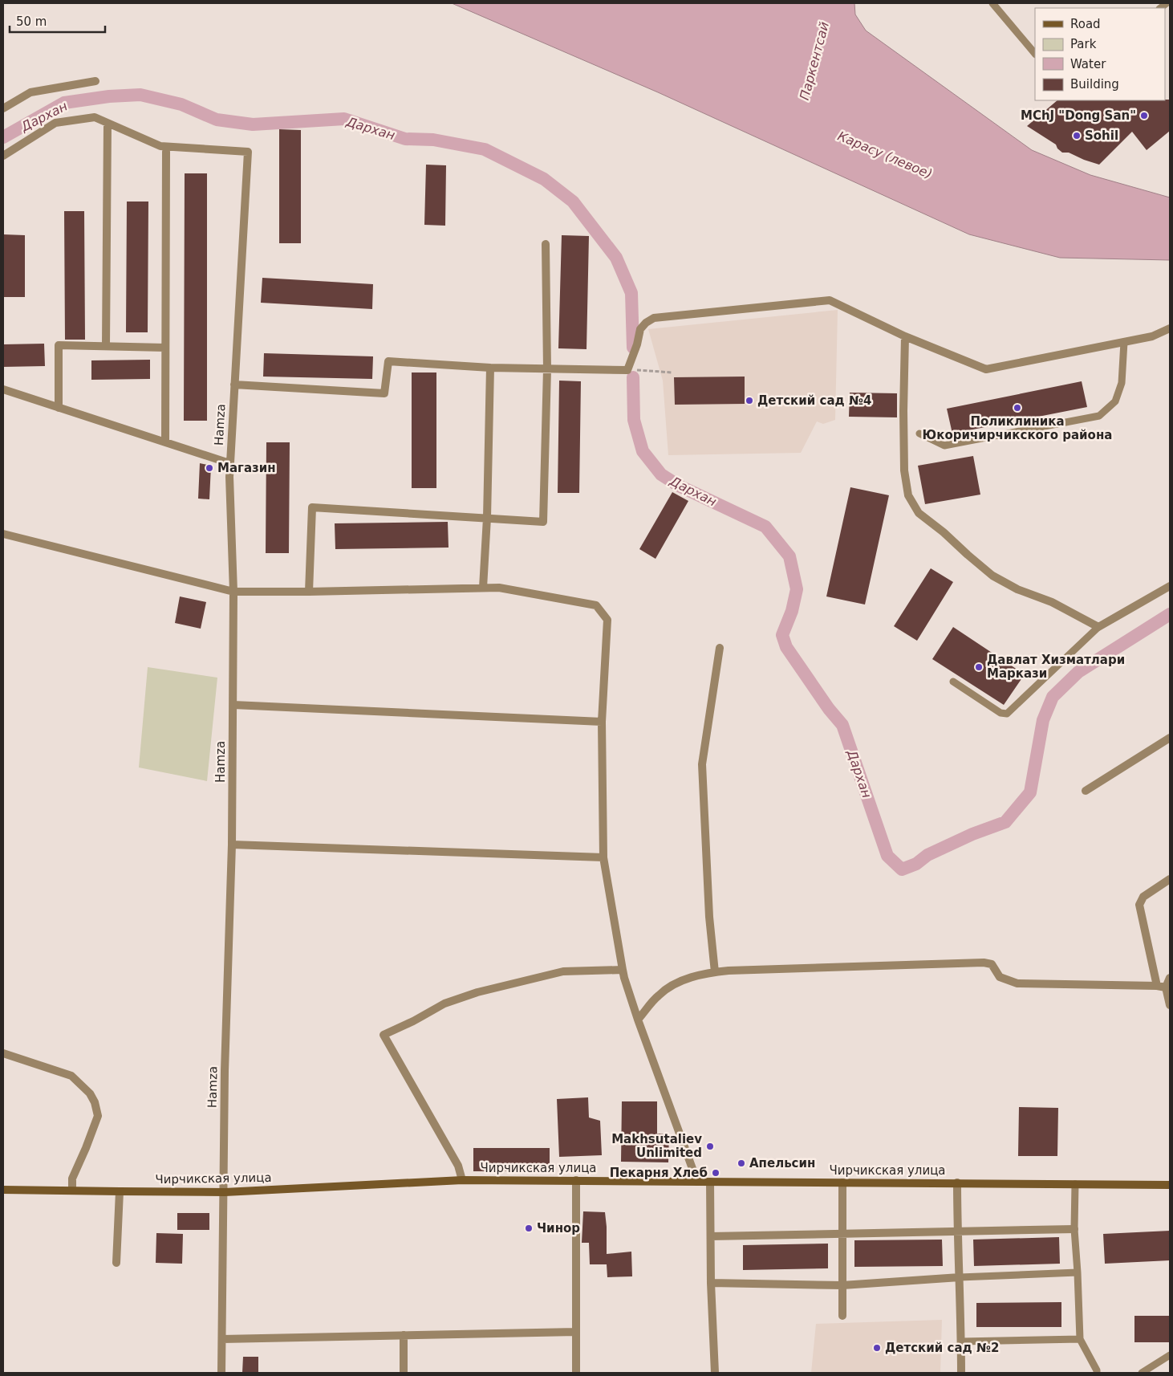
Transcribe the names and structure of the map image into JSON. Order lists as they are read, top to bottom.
{
  "streets": {
    "main road": ["Чирчикская улица"],
    "street": ["Hamza"]
  },
  "crossings": [
    ["Hamza", "Чирчикская улица"]
  ],
  "water": ["Паркентсай", "Дархан", "Карасу (левое)"],
  "places": [
    "MChJ \"Dong San\"",
    "Sohil",
    "Детский сад №4",
    "Поликлиника Юкоричирчикского района",
    "Магазин",
    "Давлат Хизматлари Маркази",
    "Makhsutaliev Unlimited",
    "Апельсин",
    "Пекарня Хлеб",
    "Чинор",
    "Детский сад №2"
  ],
  "legend": [
    "Road",
    "Park",
    "Water",
    "Building"
  ],
  "scale_bar": "50 m"
}
